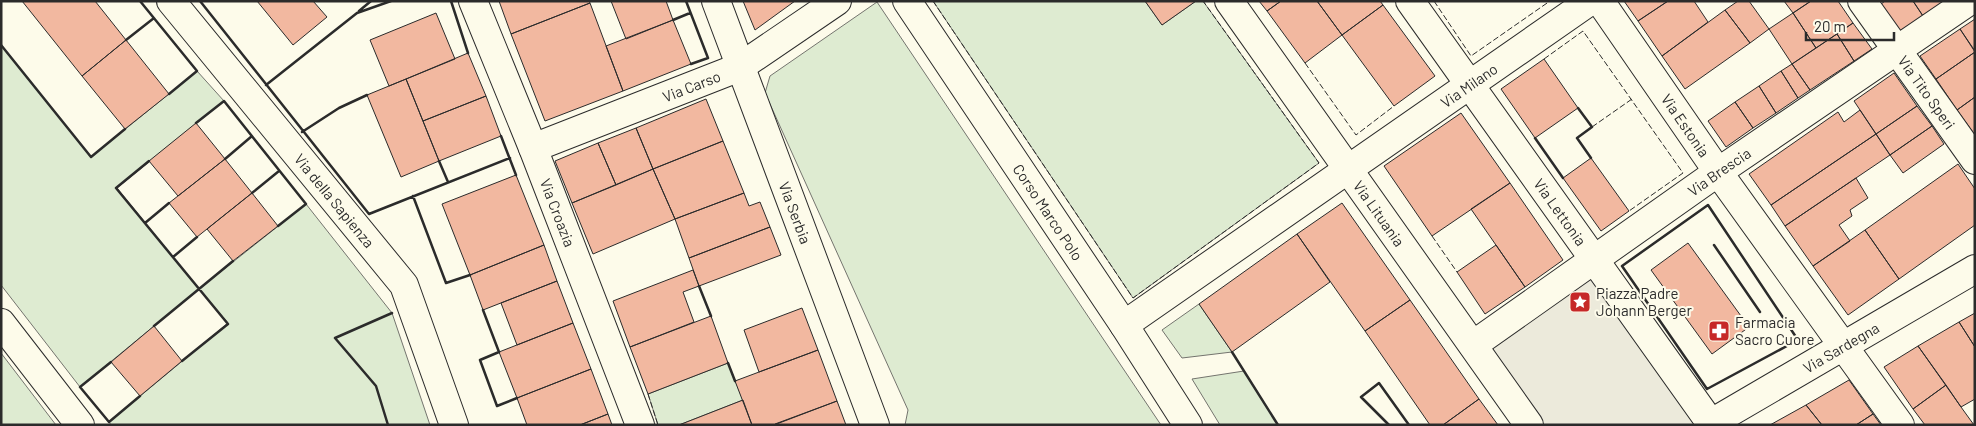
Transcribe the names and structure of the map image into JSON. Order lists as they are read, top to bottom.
{
  "streets": {
    "street": [
      "Via Milano",
      "Via Carso",
      "Via Tito Speri",
      "Via Estonia",
      "Via Brescia",
      "Via della Sapienza",
      "Via Croazia",
      "Corso Marco Polo",
      "Via Lettonia",
      "Via Serbia",
      "Via Lituania",
      "Via Sardegna"
    ]
  },
  "crossings": [
    ["Via Milano", "Corso Marco Polo"],
    ["Via Milano", "Via Lettonia"],
    ["Via Milano", "Via Lituania"],
    ["Via Carso", "Via Croazia"],
    ["Via Carso", "Via Serbia"],
    ["Via Tito Speri", "Via Brescia"],
    ["Via Estonia", "Via Brescia"],
    ["Via Estonia", "Via Sardegna"],
    ["Via Brescia", "Via Lettonia"],
    ["Via Brescia", "Via Lituania"],
    ["Via Lettonia", "Via Sardegna"]
  ],
  "places": {
    "place": ["Piazza Padre Johann Berger"],
    "pharmacy": ["Farmacia Sacro Cuore"]
  },
  "scale_bar": "20 m"
}
